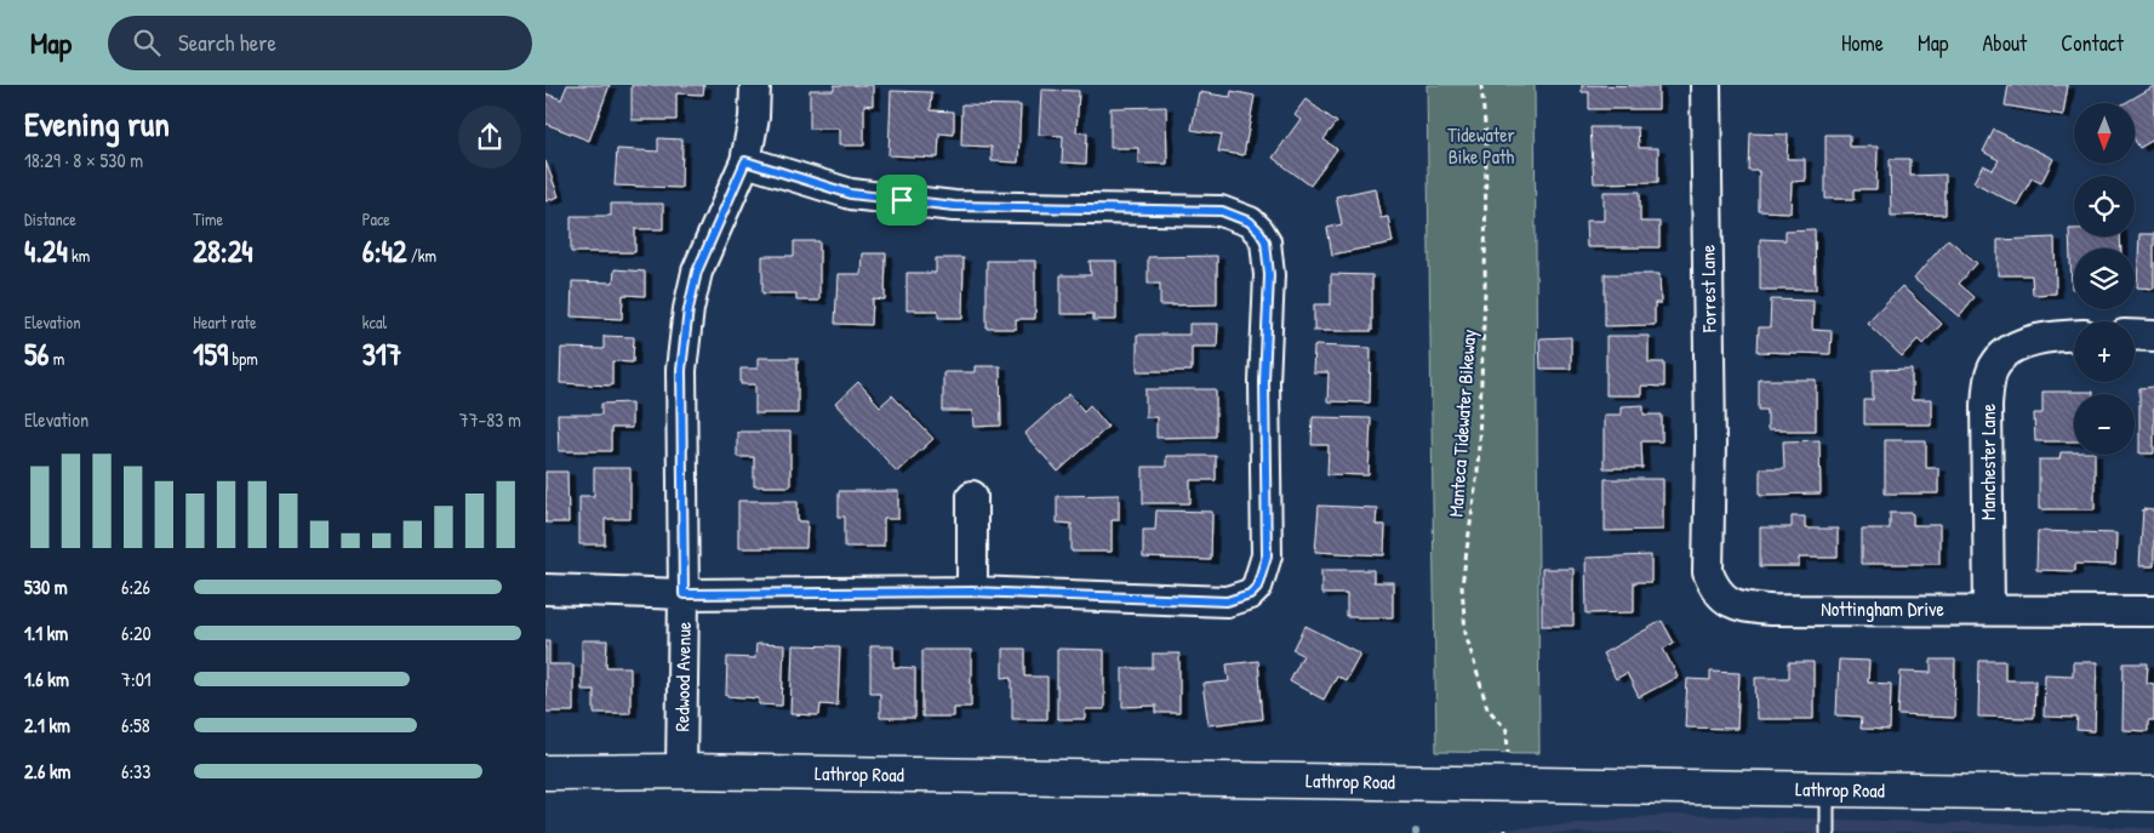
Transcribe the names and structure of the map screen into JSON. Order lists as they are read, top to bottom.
{
  "streets": {
    "main road": ["Lathrop Road"],
    "street": [
      "Forrest Lane",
      "Manchester Lane",
      "Nottingham Drive",
      "Redwood Avenue"
    ],
    "path": ["Manteca Tidewater Bikeway"]
  },
  "crossings": [
    ["Forrest Lane", "Nottingham Drive"],
    ["Manchester Lane", "Nottingham Drive"],
    ["Redwood Avenue", "Lathrop Road"]
  ],
  "parks": ["Tidewater Bike Path"],
  "north": "bottom",
  "page": {
    "header": "Map",
    "search": "Search here",
    "nav": [
      "Home",
      "Map",
      "About",
      "Contact"
    ],
    "heading": ["Evening run", "18:29 · 8 × 530 m"],
    "map_buttons": ["+", "−"],
    "stats": [
      ["Distance", "4.24 km"],
      ["Time", "28:24"],
      ["Pace", "6:42 /km"],
      ["Elevation", "56 m"],
      ["Heart rate", "159 bpm"],
      ["kcal", "317"]
    ],
    "chart": ["Elevation", "77–83 m"],
    "list": [
      {
        "name": "530 m",
        "note": "6:26"
      },
      {
        "name": "1.1 km",
        "note": "6:20"
      },
      {
        "name": "1.6 km",
        "note": "7:01"
      },
      {
        "name": "2.1 km",
        "note": "6:58"
      },
      {
        "name": "2.6 km",
        "note": "6:33"
      }
    ]
  }
}
